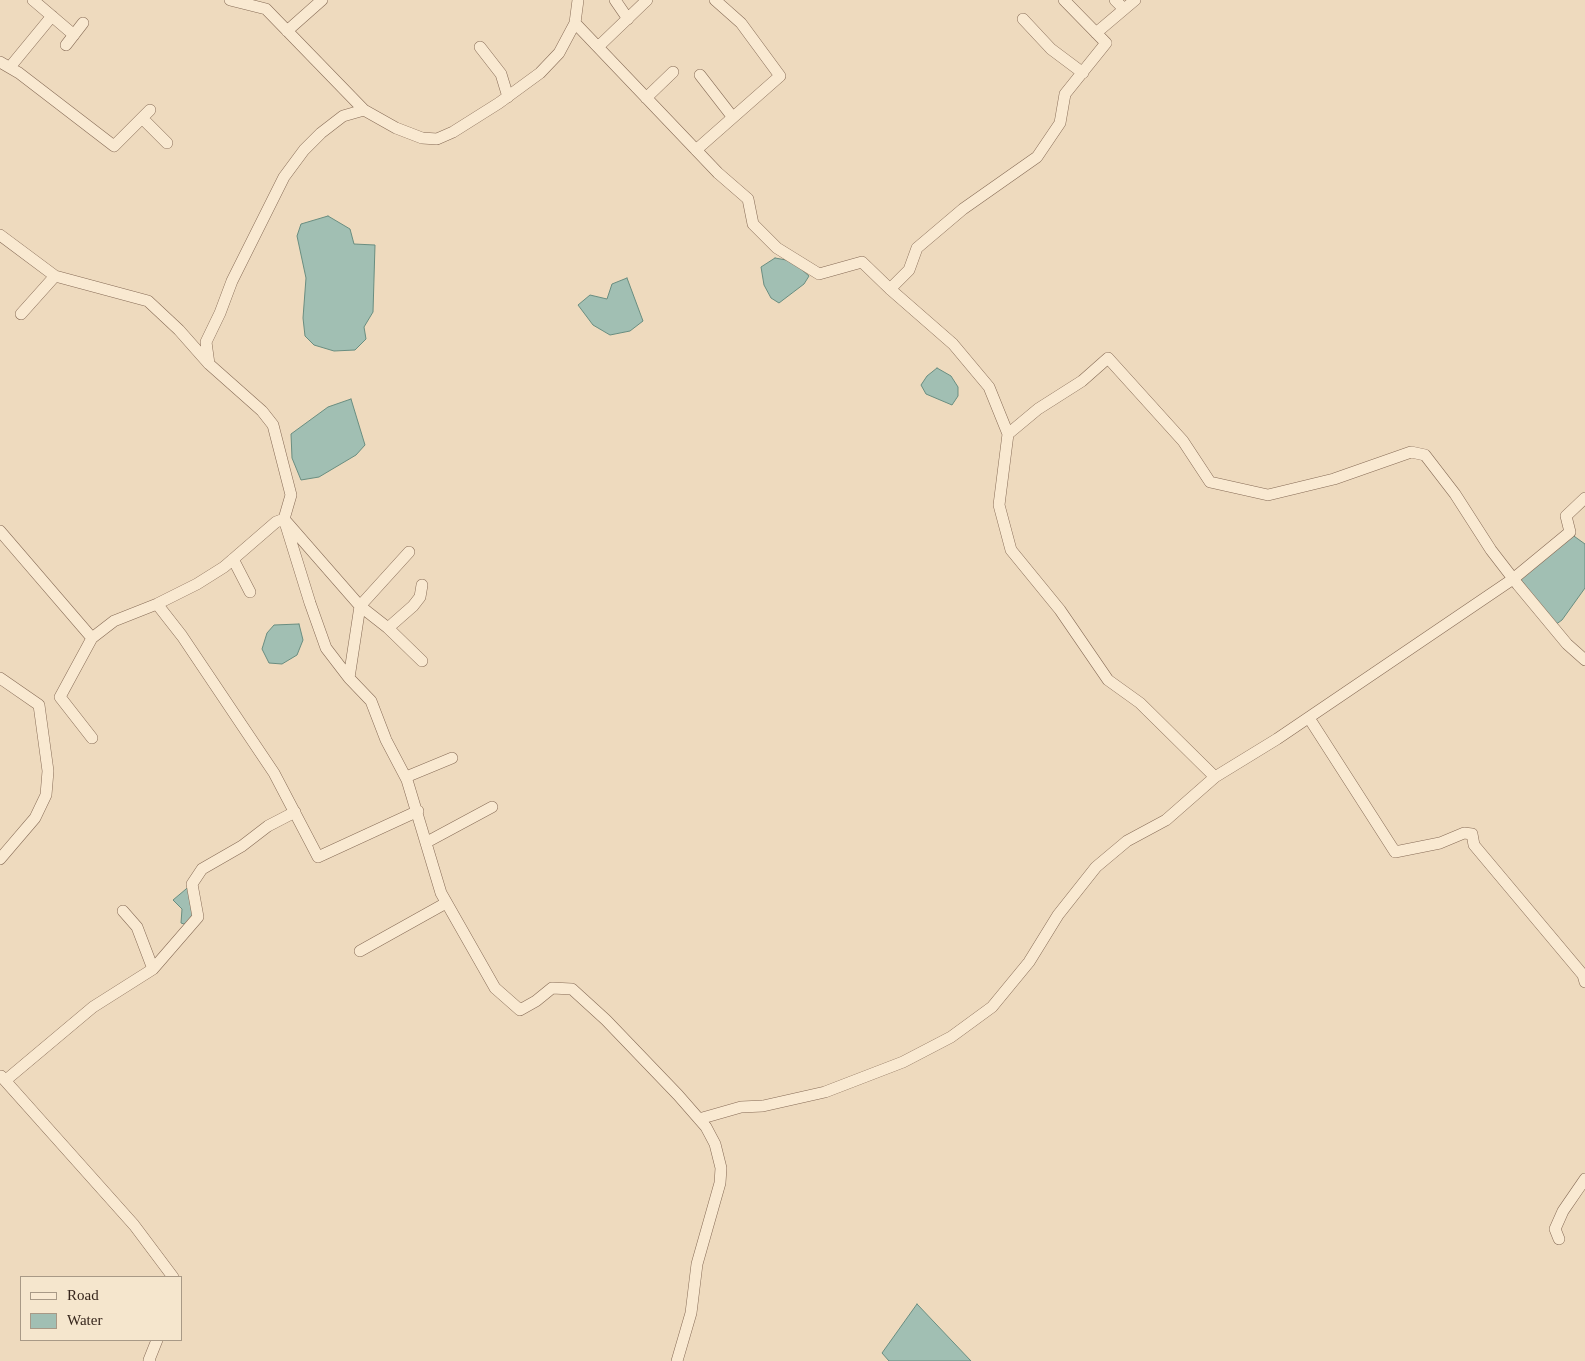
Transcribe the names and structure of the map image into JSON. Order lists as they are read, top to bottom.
{
  "legend": ["Road", "Water"]
}
